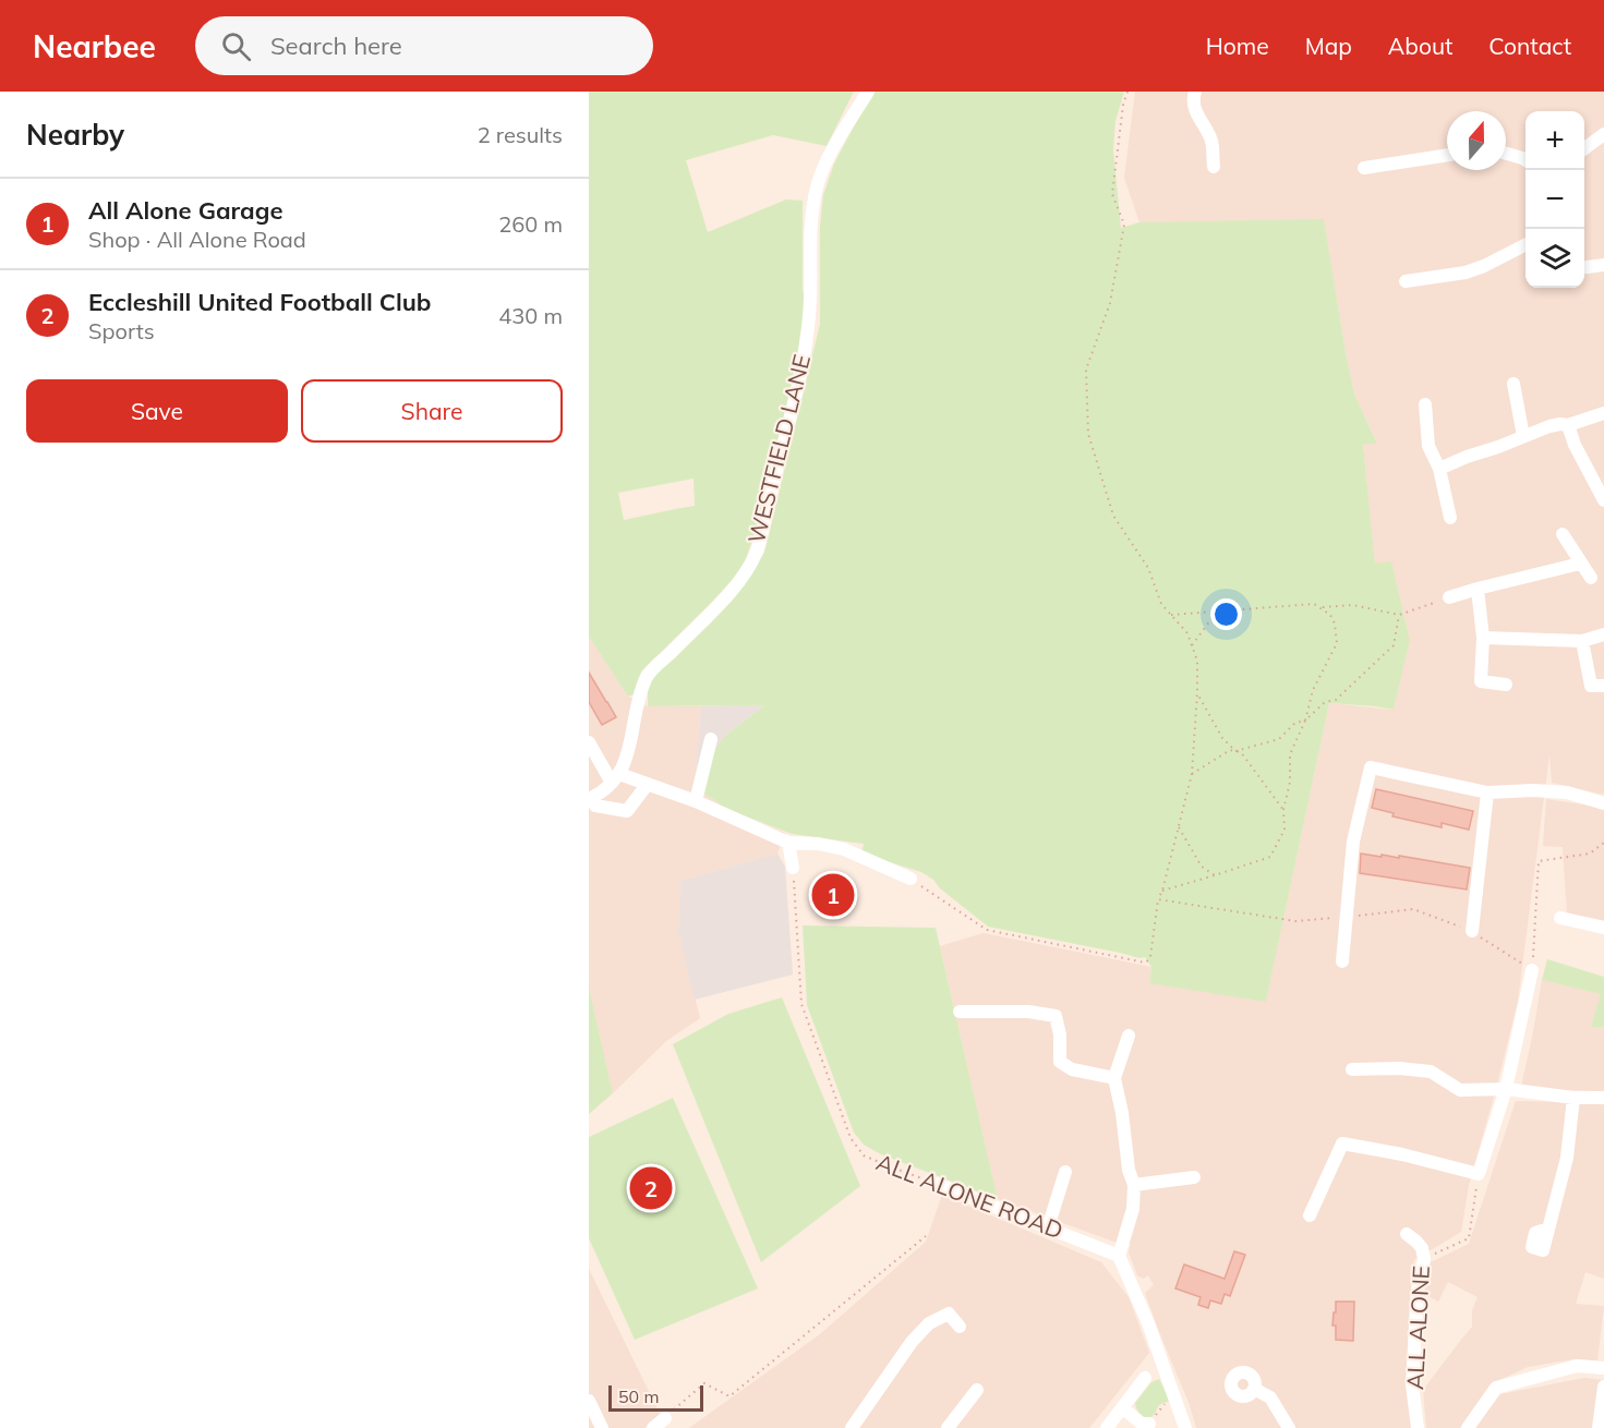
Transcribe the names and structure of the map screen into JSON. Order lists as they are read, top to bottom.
{
  "streets": {
    "street": ["WESTFIELD LANE", "ALL ALONE ROAD", "ALL ALONE"]
  },
  "scale_bar": "50 m",
  "north": "top",
  "page": {
    "header": "Nearbee",
    "search": "Search here",
    "nav": [
      "Home",
      "Map",
      "About",
      "Contact"
    ],
    "heading": ["Nearby", "2 results"],
    "map_buttons": ["+", "−"],
    "list": [
      {
        "mark": "1",
        "name": "All Alone Garage",
        "note": "Shop · All Alone Road",
        "value": "260 m"
      },
      {
        "mark": "2",
        "name": "Eccleshill United Football Club",
        "note": "Sports",
        "value": "430 m"
      }
    ],
    "buttons": ["Save", "Share"],
    "pins": ["1", "2"],
    "scale": "50 m"
  }
}
